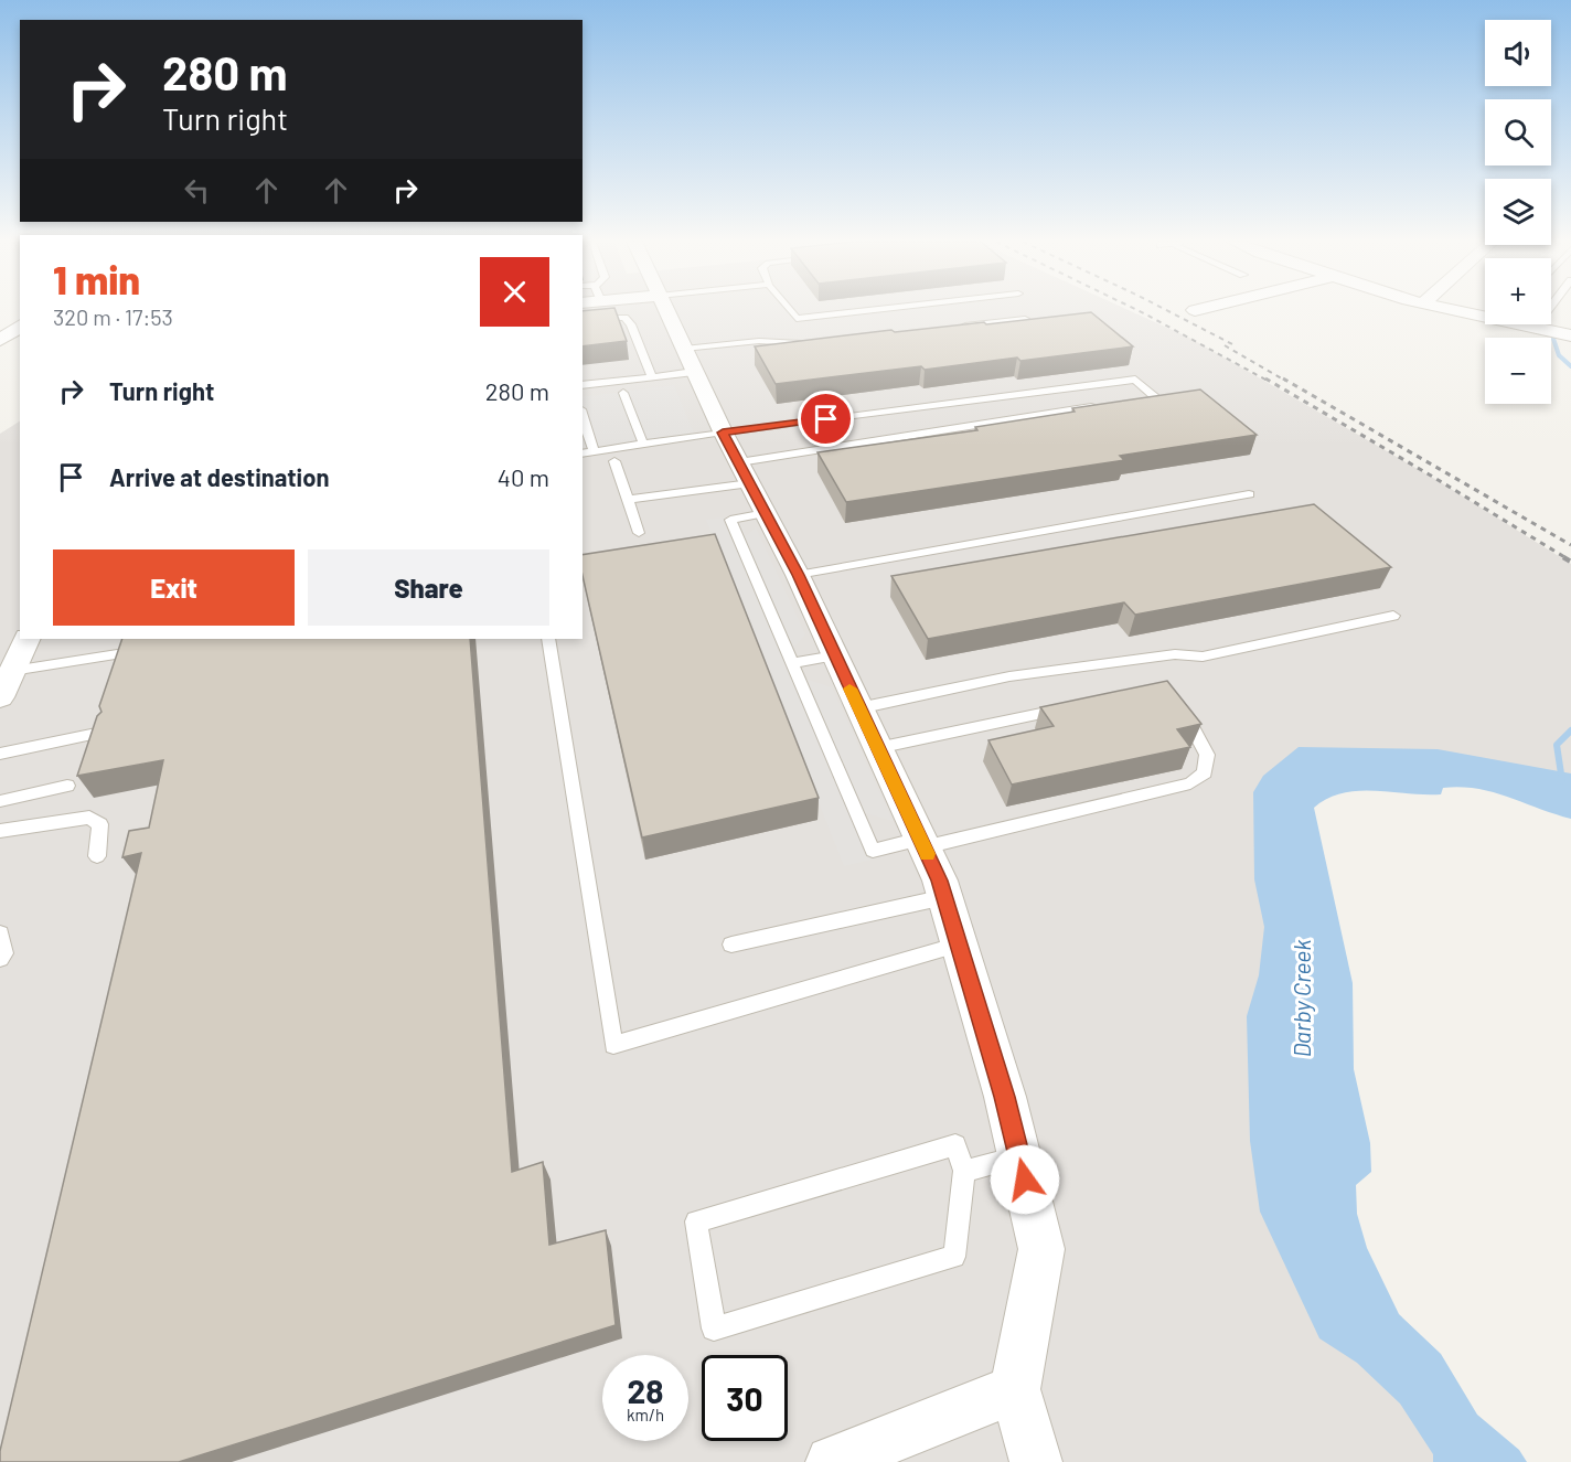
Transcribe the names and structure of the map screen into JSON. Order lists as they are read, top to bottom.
{
  "water": ["Darby Creek"],
  "page": {
    "map_buttons": ["+", "−"],
    "turn": ["280 m", "Turn right"],
    "heading": ["1 min", "320 m · 17:53"],
    "list": [
      {
        "name": "Turn right",
        "value": "280 m"
      },
      {
        "name": "Arrive at destination",
        "value": "40 m"
      }
    ],
    "buttons": ["Exit", "Share"],
    "speed": "28 km/h",
    "limit": "30"
  }
}
